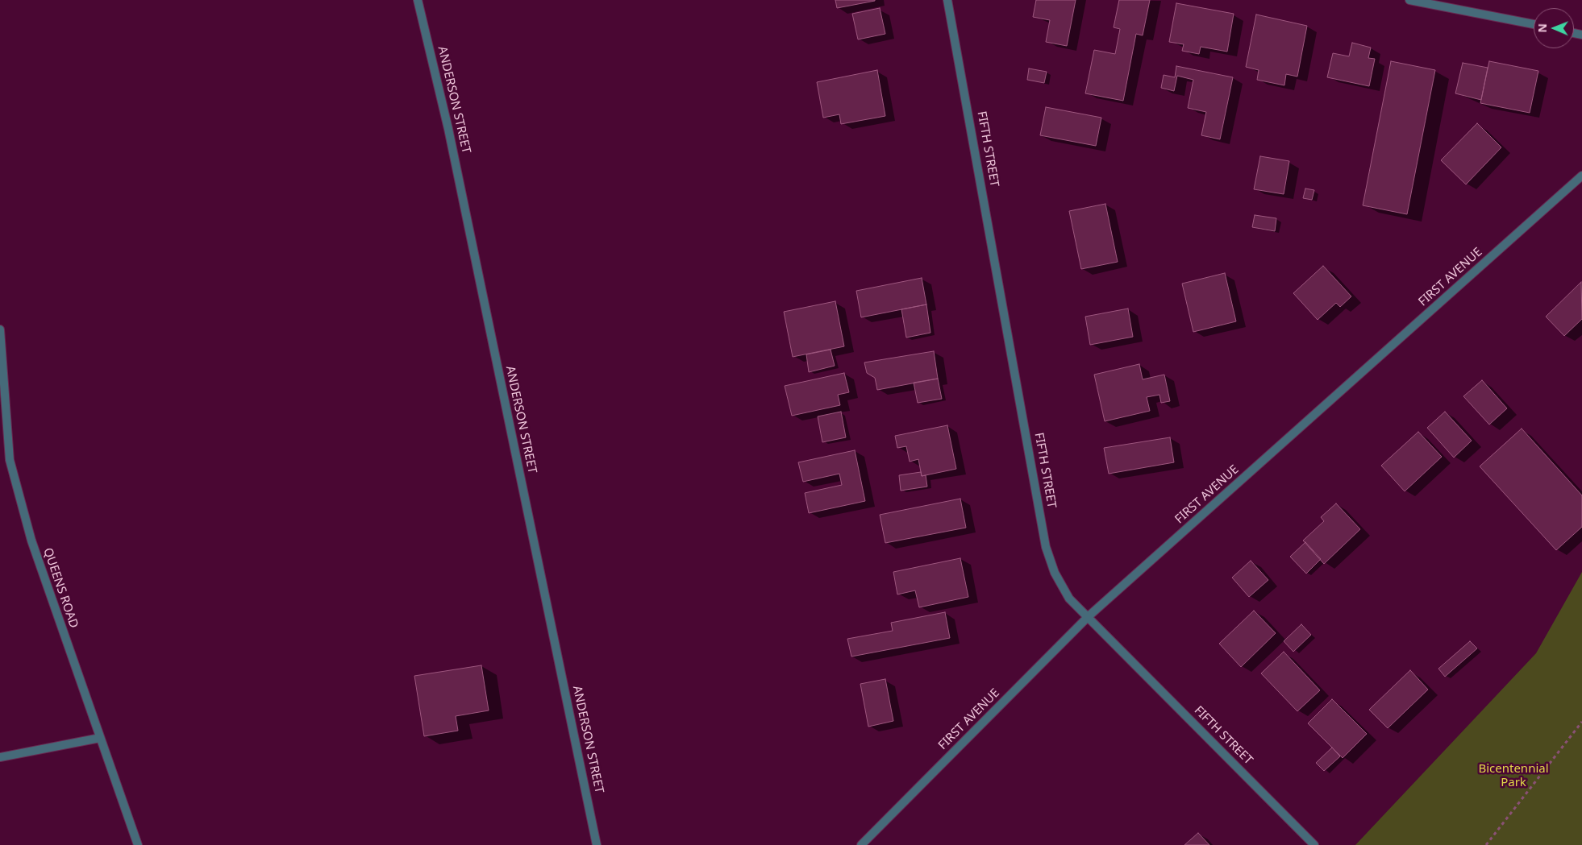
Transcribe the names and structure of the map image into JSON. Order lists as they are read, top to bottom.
{
  "streets": {
    "street": [
      "ANDERSON STREET",
      "FIFTH STREET",
      "FIRST AVENUE",
      "QUEENS ROAD"
    ]
  },
  "crossings": [
    ["FIFTH STREET", "FIRST AVENUE"]
  ],
  "parks": ["Bicentennial Park"],
  "north": "left"
}
